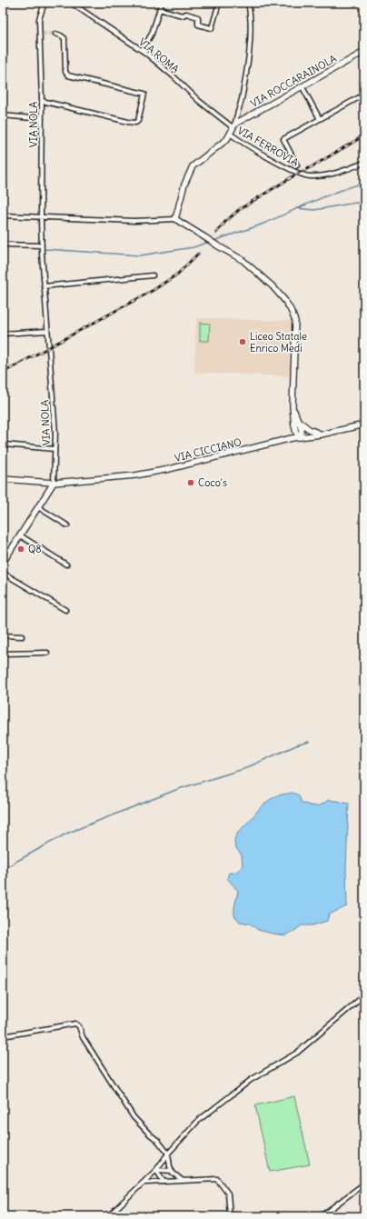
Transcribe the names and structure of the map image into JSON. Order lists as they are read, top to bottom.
{
  "streets": {
    "street": [
      "VIA ROMA",
      "VIA ROCCARAINOLA",
      "VIA NOLA",
      "VIA FERROVIA",
      "VIA CICCIANO"
    ]
  },
  "crossings": [
    ["VIA ROMA", "VIA ROCCARAINOLA"],
    ["VIA NOLA", "VIA CICCIANO"]
  ],
  "places": ["Liceo Statale Enrico Medi", "Coco's", "Q8"]
}
